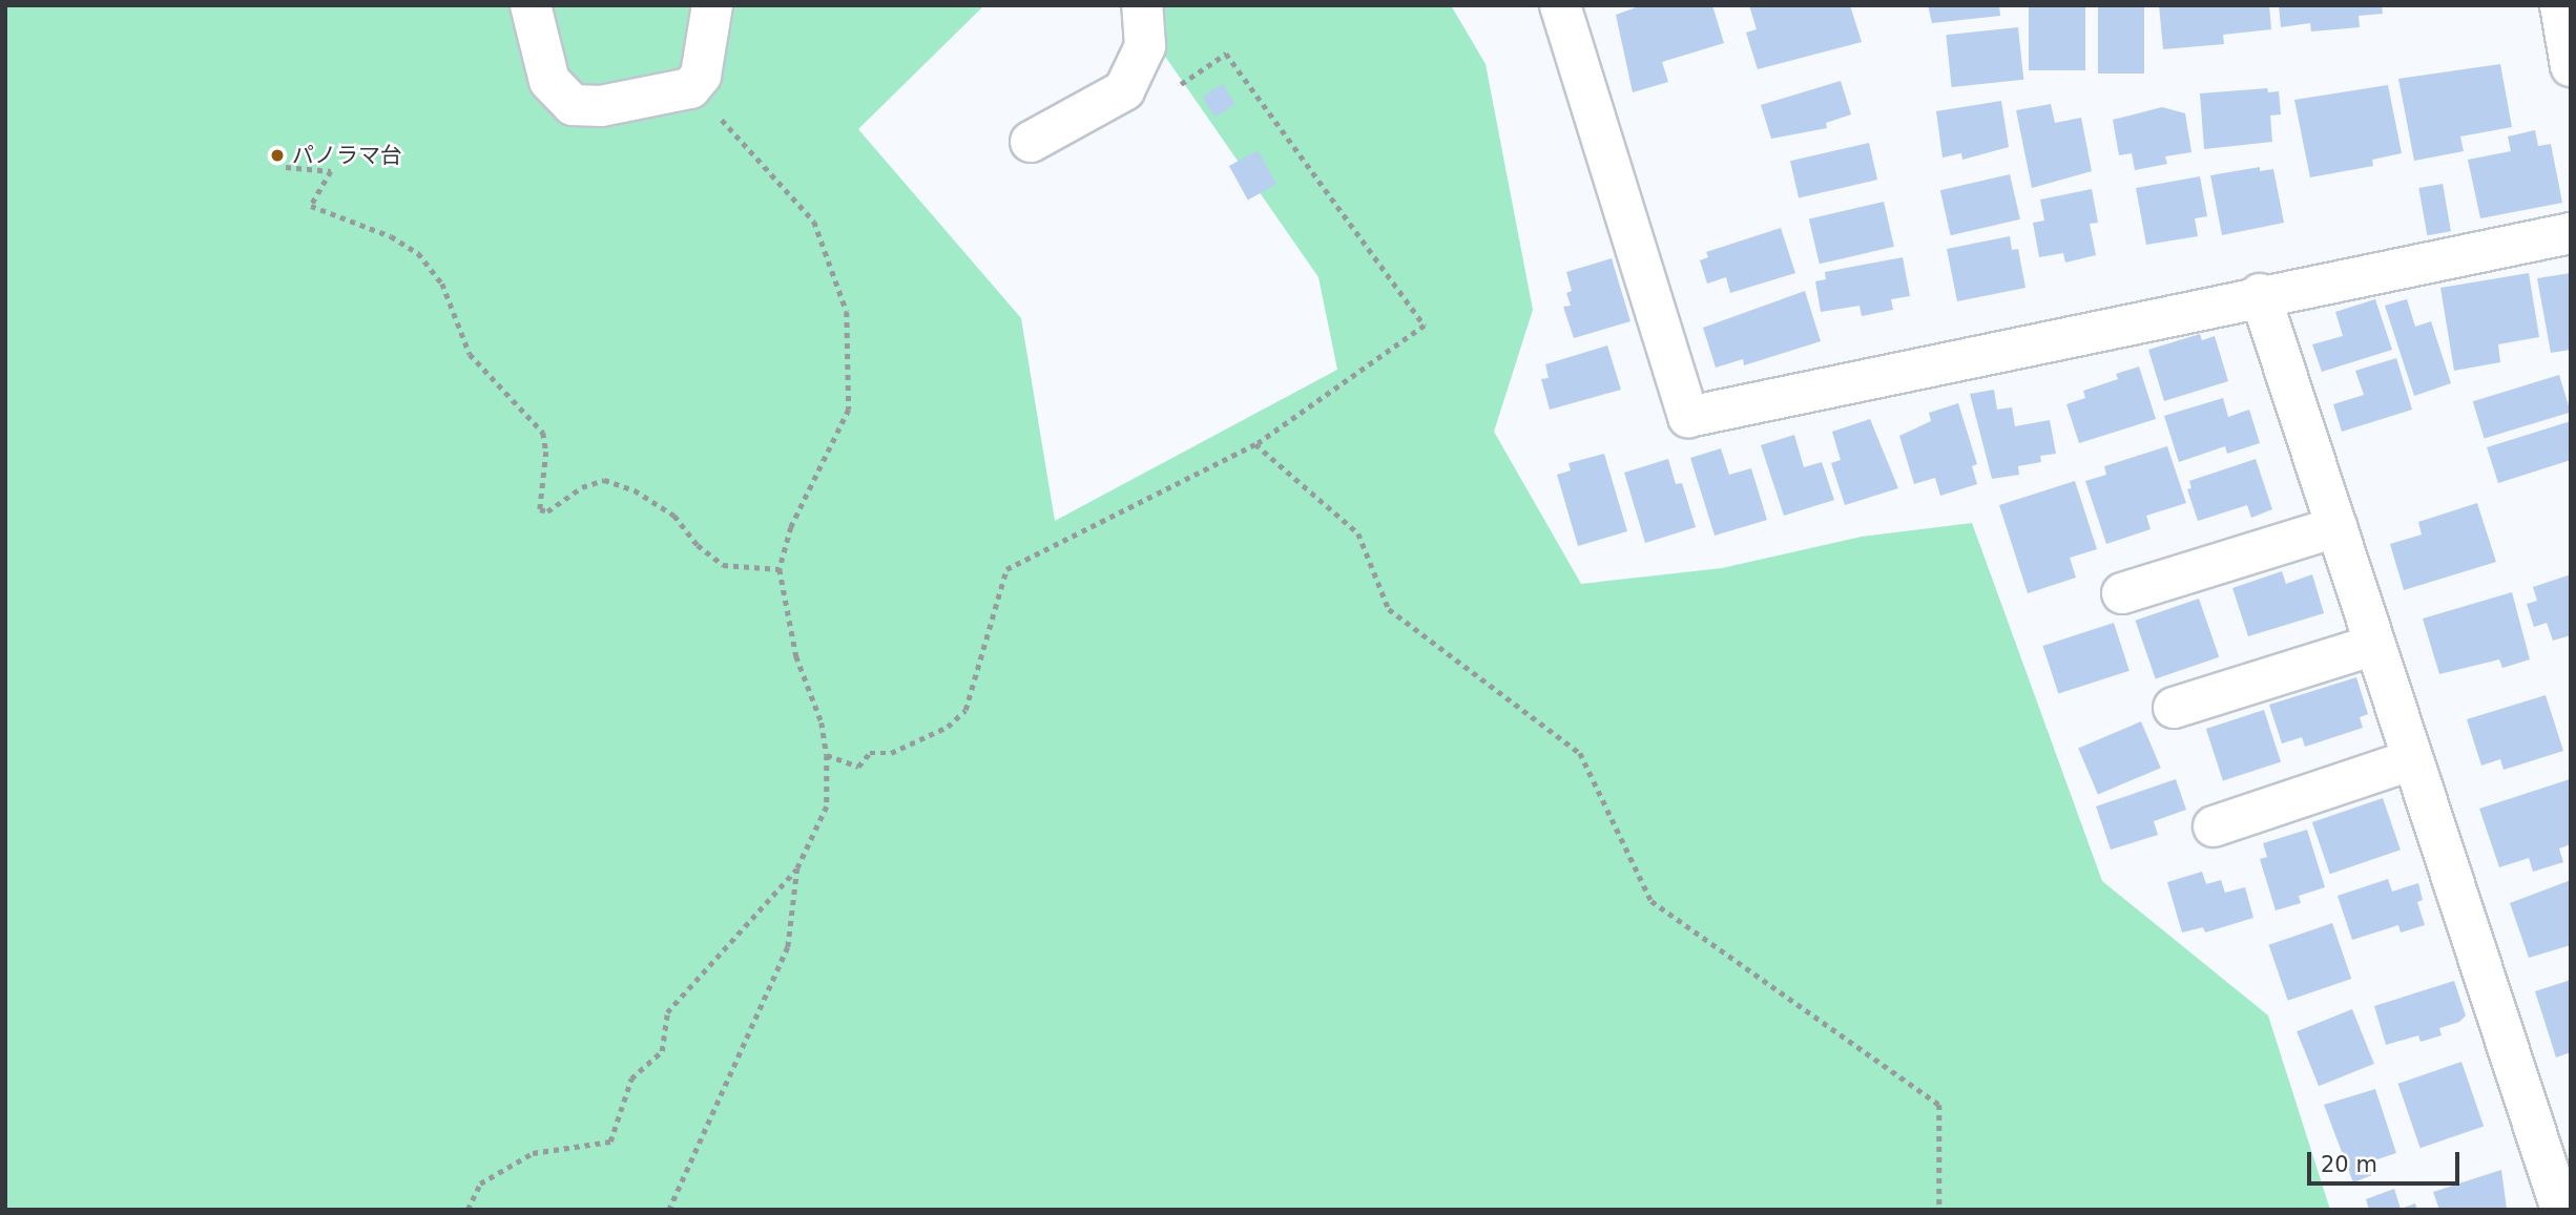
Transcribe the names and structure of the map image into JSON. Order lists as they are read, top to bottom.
{
  "places": ["パノラマ台"],
  "scale_bar": "20 m"
}
